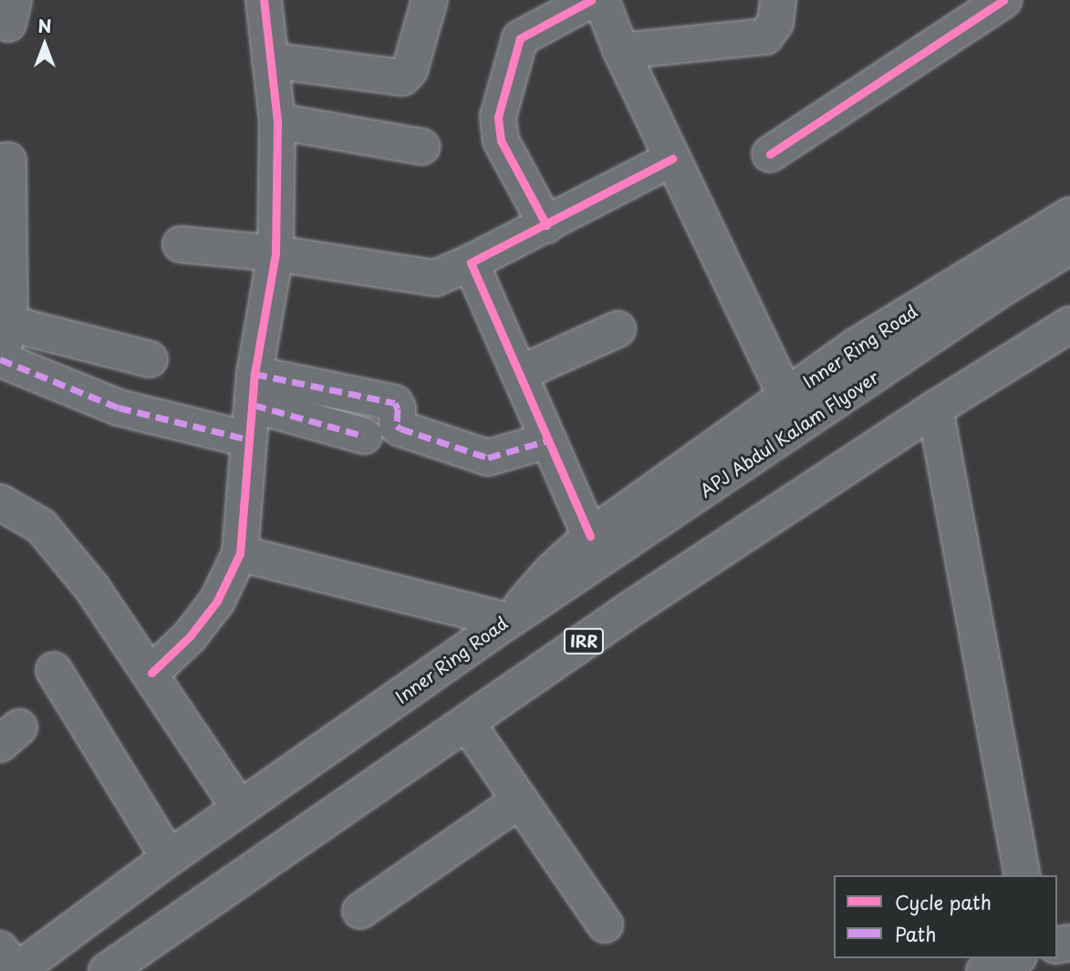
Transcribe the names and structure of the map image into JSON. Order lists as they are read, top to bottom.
{
  "streets": {
    "main road": ["Inner Ring Road", "APJ Abdul Kalam Flyover", "IRR"]
  },
  "crossings": [
    ["Inner Ring Road", "APJ Abdul Kalam Flyover"]
  ],
  "legend": ["Cycle path", "Path"],
  "north": "top"
}
